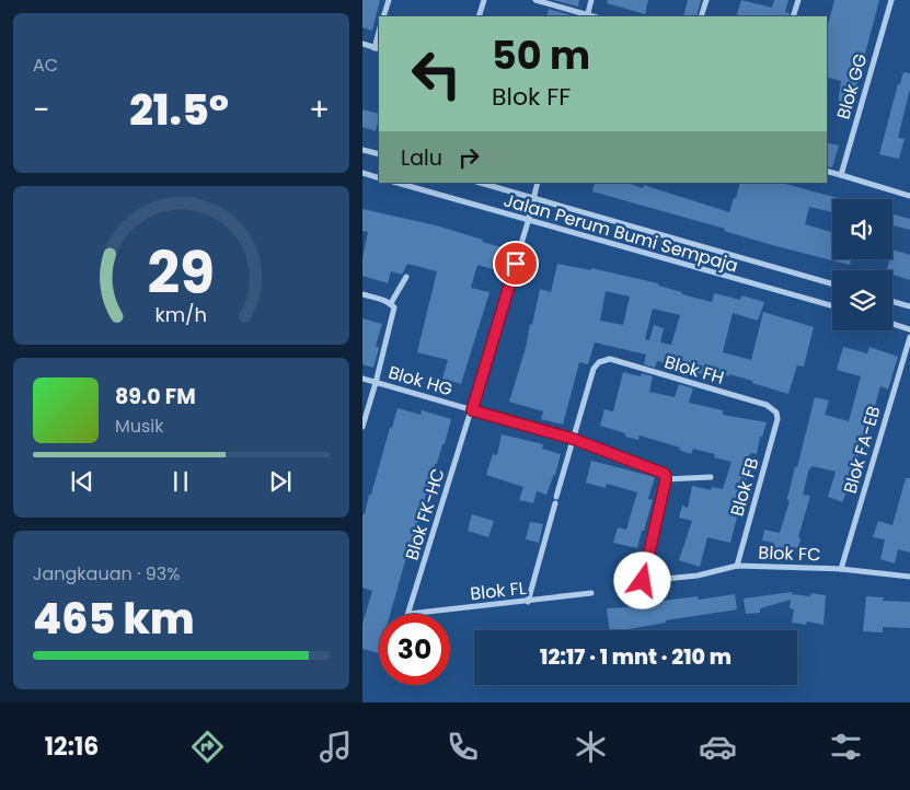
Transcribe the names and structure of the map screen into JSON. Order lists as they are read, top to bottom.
{
  "streets": {
    "street": [
      "Blok GG",
      "Jalan Perum Bumi Sempaja",
      "Blok FH",
      "Blok HG",
      "Blok FA-EB",
      "Blok FB",
      "Blok FK-HC",
      "Blok FC",
      "Blok FL"
    ]
  },
  "crossings": [
    ["Jalan Perum Bumi Sempaja", "Blok FK-HC"],
    ["Blok FH", "Blok HG"],
    ["Blok FH", "Blok FB"],
    ["Blok HG", "Blok FK-HC"],
    ["Blok HG", "Blok FC"],
    ["Blok FA-EB", "Blok FC"],
    ["Blok FB", "Blok FC"],
    ["Blok FK-HC", "Blok FL"]
  ],
  "page": {
    "tile": [
      "AC",
      ["Jangkauan · 93%", "465 km"]
    ],
    "turn": ["50 m", "Blok FF"],
    "heat": ["−", "21.5°", "+"],
    "then": "Lalu",
    "song": ["89.0 FM", "Musik"],
    "limit": "30",
    "trip": "12:17 · 1 mnt · 210 m",
    "tabs": "12:16",
    "gauge": ["29", "km/h"]
  }
}
